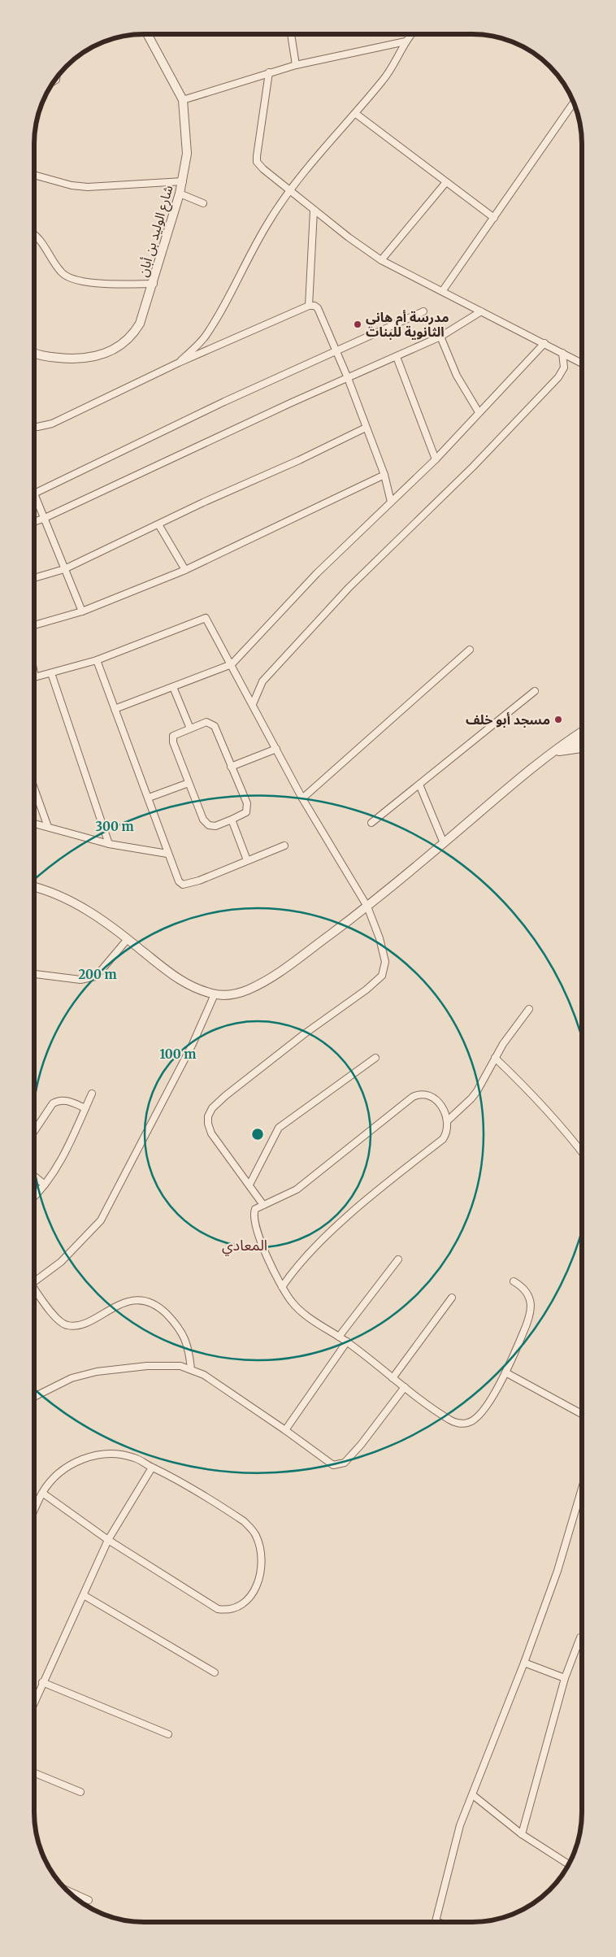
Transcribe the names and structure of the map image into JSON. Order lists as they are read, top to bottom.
{
  "streets": {
    "street": ["شارع الوليد بن أبان"]
  },
  "districts": ["المعادي"],
  "places": ["مدرسة أم هاني الثانوية للبنات", "مسجد أبو خلف"],
  "rings": ["300 m", "200 m", "100 m"]
}
